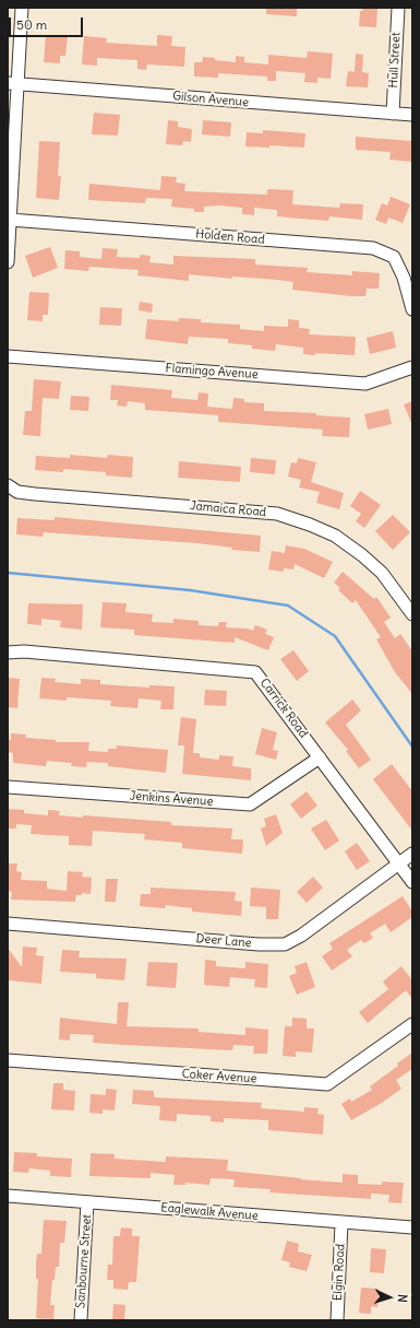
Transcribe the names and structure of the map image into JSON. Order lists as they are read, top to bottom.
{
  "streets": {
    "street": [
      "Hull Street",
      "Gilson Avenue",
      "Holden Road",
      "Flamingo Avenue",
      "Jamaica Road",
      "Carrick Road",
      "Jenkins Avenue",
      "Deer Lane",
      "Coker Avenue",
      "Eaglewalk Avenue",
      "Sanbourne Street",
      "Elgin Road"
    ]
  },
  "crossings": [
    ["Hull Street", "Gilson Avenue"],
    ["Carrick Road", "Jenkins Avenue"],
    ["Carrick Road", "Deer Lane"],
    ["Eaglewalk Avenue", "Sanbourne Street"],
    ["Eaglewalk Avenue", "Elgin Road"]
  ],
  "scale_bar": "50 m",
  "north": "right"
}
